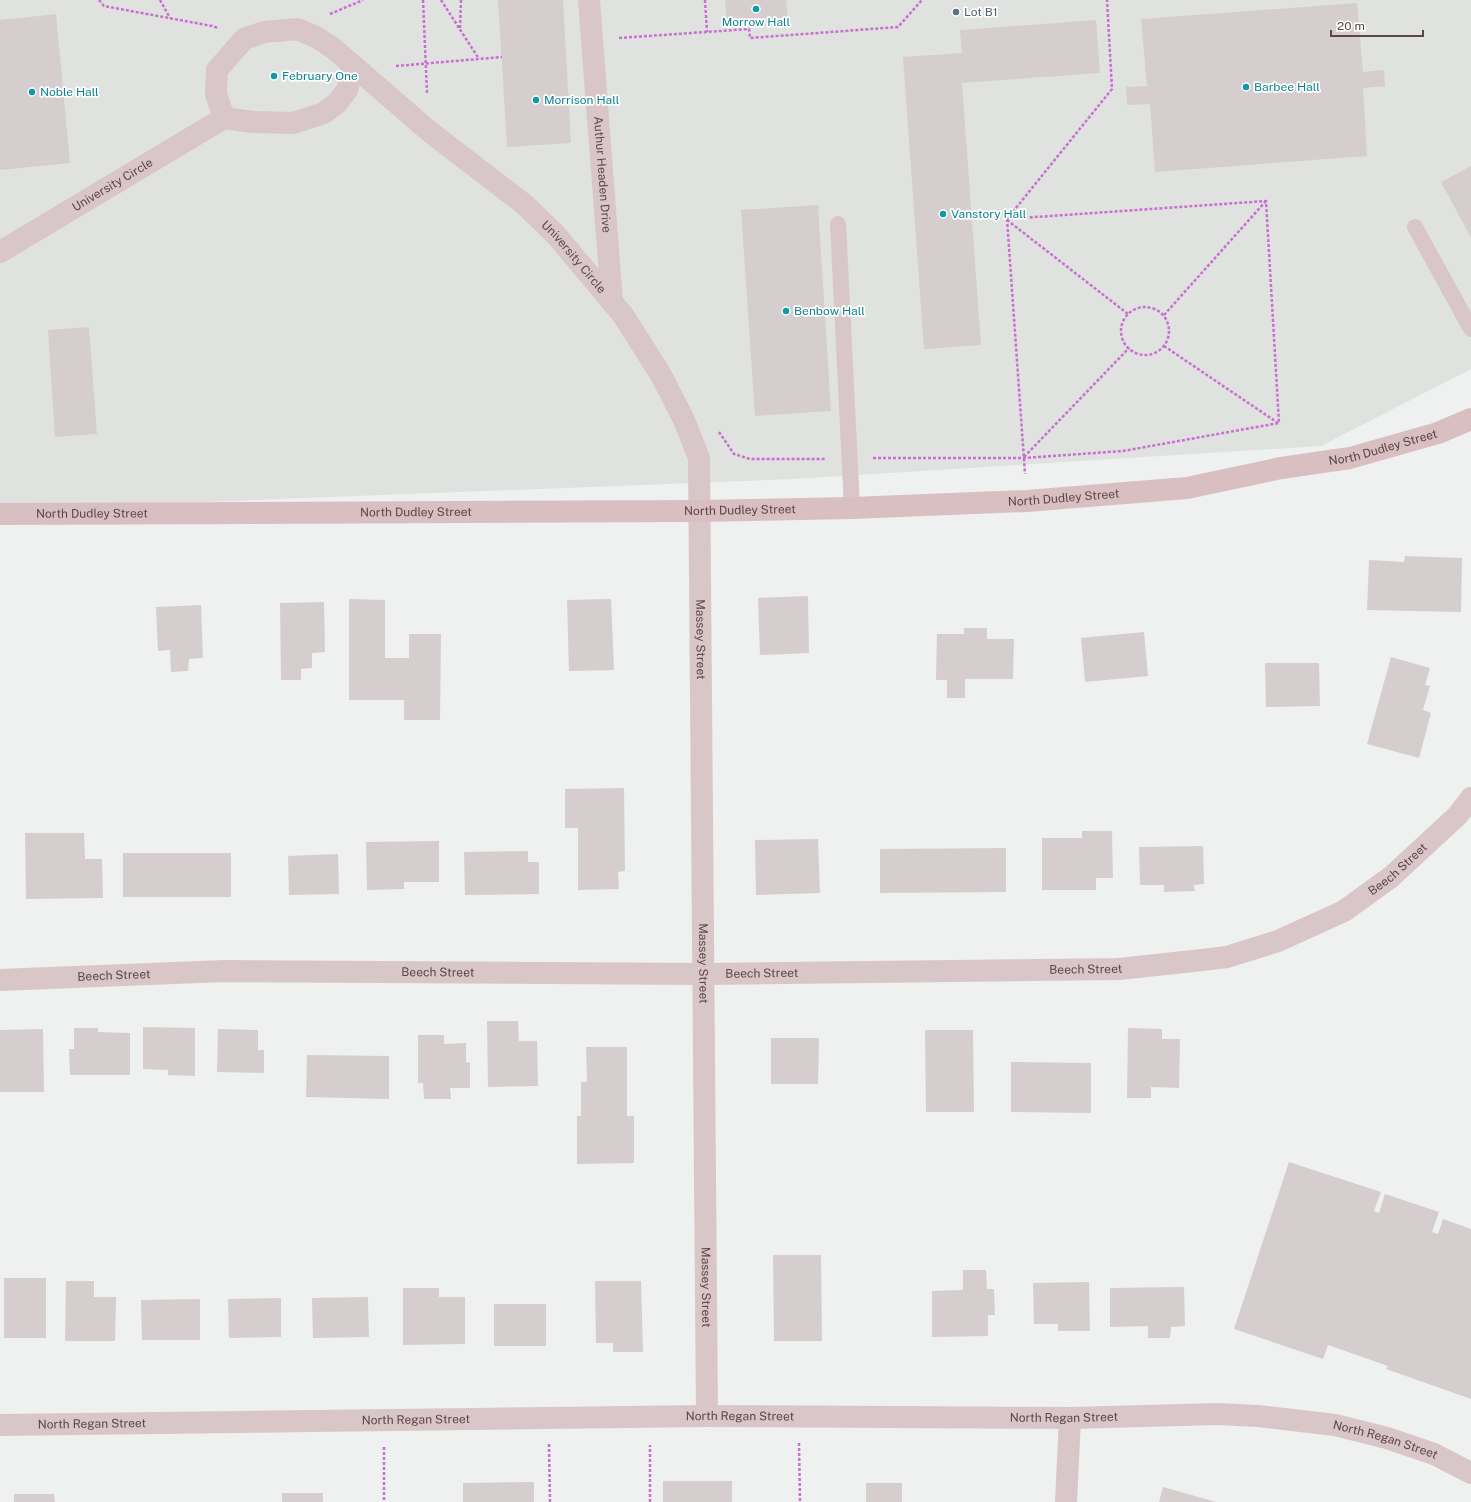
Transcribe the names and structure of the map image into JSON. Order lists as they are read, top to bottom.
{
  "streets": {
    "street": [
      "Authur Headen Drive",
      "University Circle",
      "North Dudley Street",
      "Massey Street",
      "Beech Street",
      "North Regan Street"
    ]
  },
  "crossings": [
    ["Authur Headen Drive", "University Circle"],
    ["University Circle", "North Dudley Street"],
    ["University Circle", "Massey Street"],
    ["North Dudley Street", "Massey Street"],
    ["Massey Street", "Beech Street"],
    ["Massey Street", "North Regan Street"]
  ],
  "places": [
    "Morrow Hall",
    "Lot B1",
    "February One",
    "Barbee Hall",
    "Noble Hall",
    "Morrison Hall",
    "Vanstory Hall",
    "Benbow Hall"
  ],
  "scale_bar": "20 m"
}
